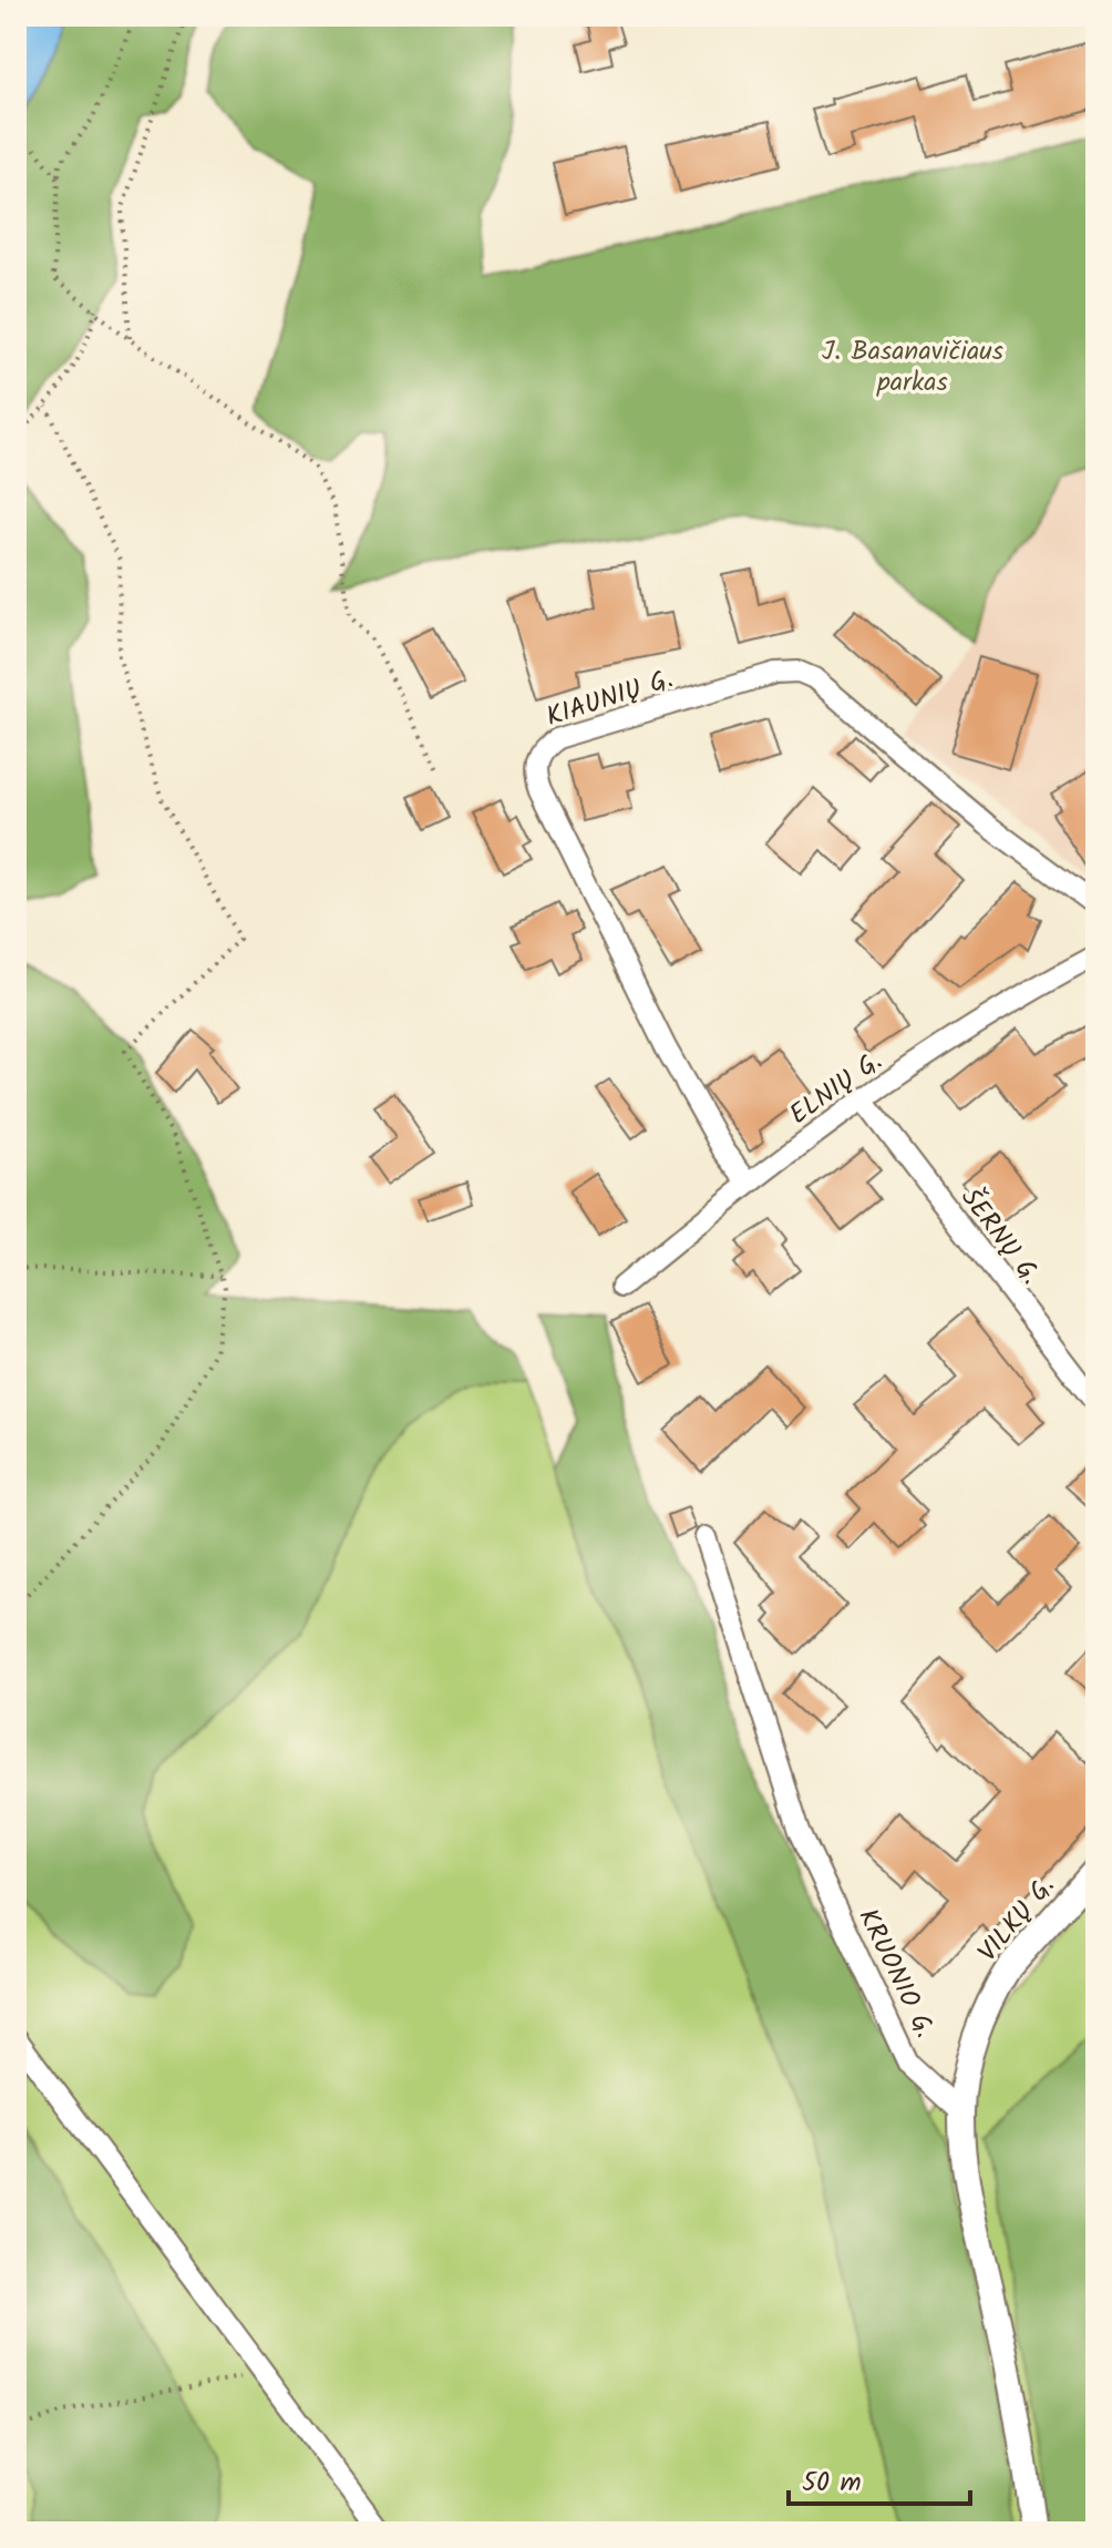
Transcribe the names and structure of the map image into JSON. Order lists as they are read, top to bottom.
{
  "streets": {
    "street": [
      "KIAUNIŲ G.",
      "ELNIŲ G.",
      "ŠERNŲ G.",
      "VILKŲ G.",
      "KRUONIO G."
    ]
  },
  "crossings": [
    ["KIAUNIŲ G.", "ELNIŲ G."],
    ["ELNIŲ G.", "ŠERNŲ G."],
    ["VILKŲ G.", "KRUONIO G."]
  ],
  "parks": ["J. Basanavičiaus parkas"],
  "scale_bar": "50 m"
}
